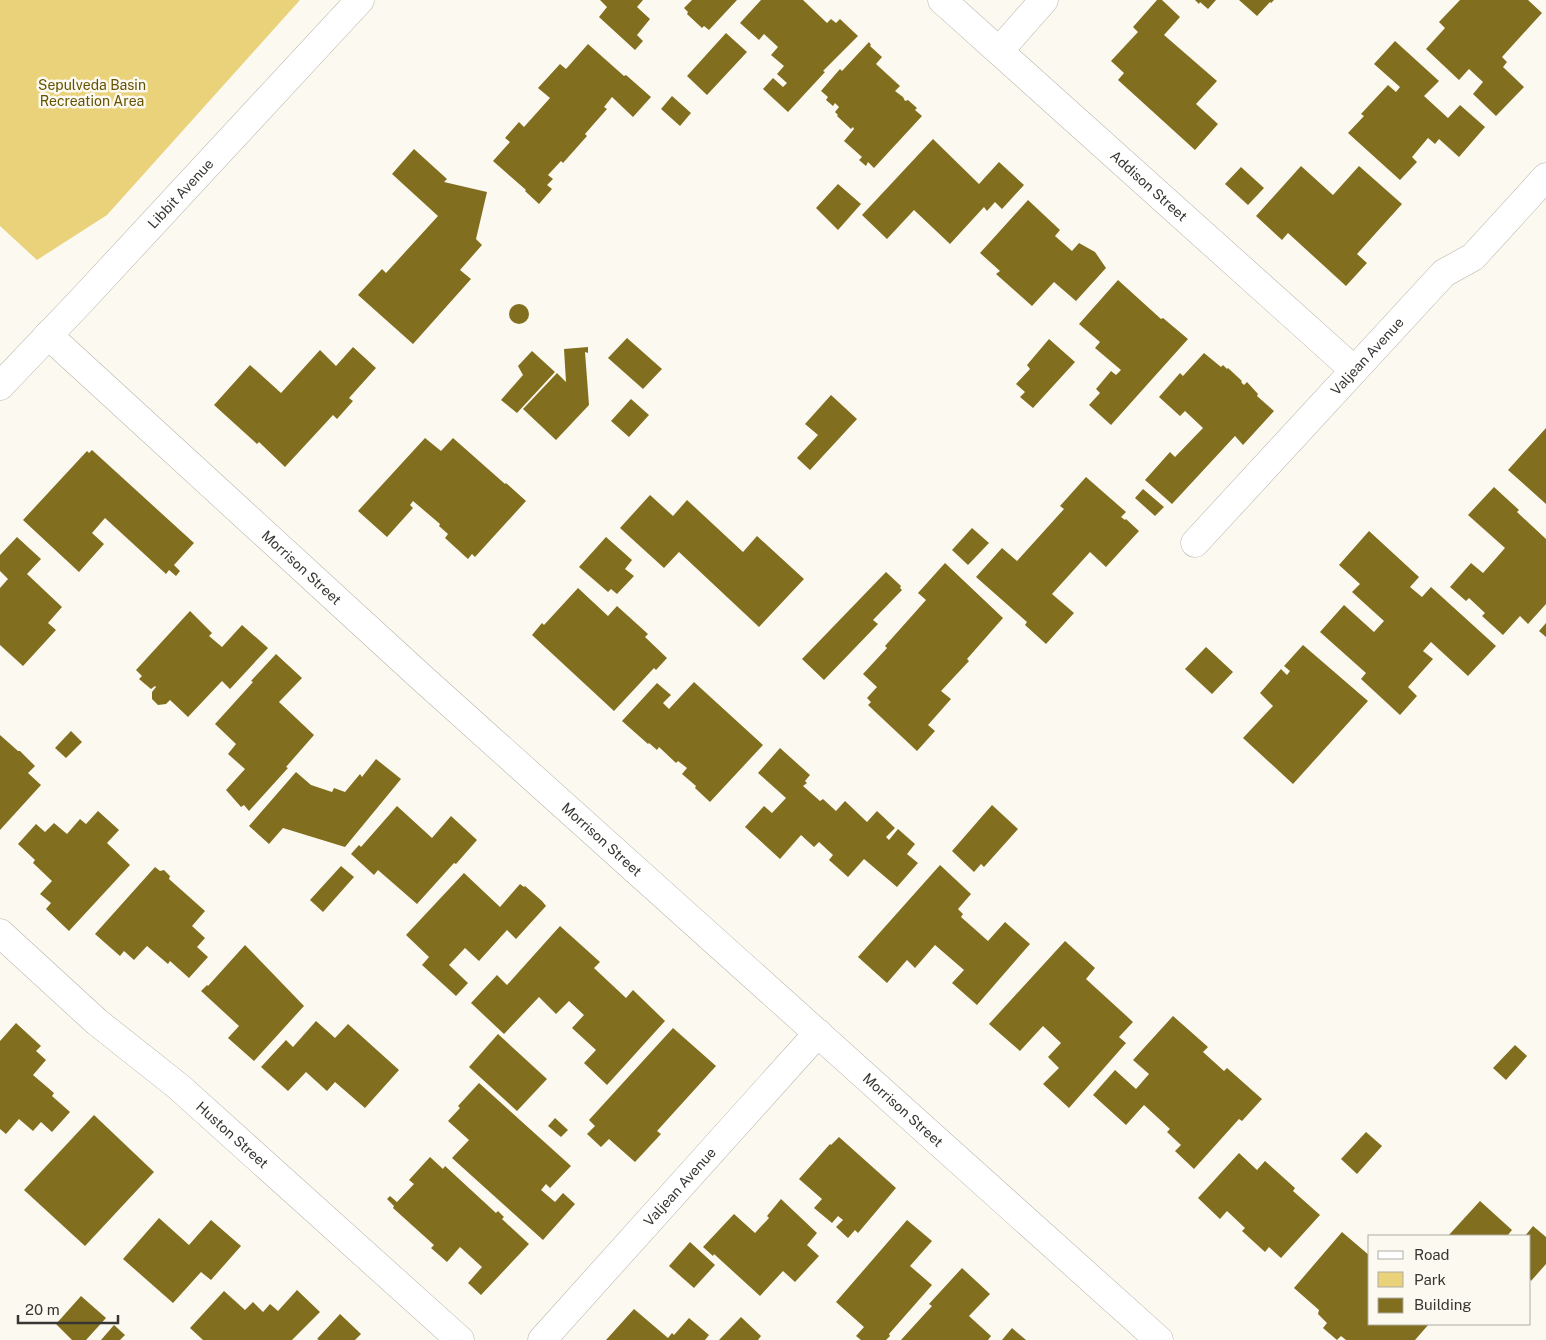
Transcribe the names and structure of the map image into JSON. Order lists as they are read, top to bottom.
{
  "streets": {
    "street": [
      "Addison Street",
      "Libbit Avenue",
      "Valjean Avenue",
      "Morrison Street",
      "Huston Street"
    ]
  },
  "crossings": [
    ["Addison Street", "Valjean Avenue"],
    ["Libbit Avenue", "Morrison Street"],
    ["Valjean Avenue", "Morrison Street"]
  ],
  "parks": ["Sepulveda Basin Recreation Area"],
  "legend": ["Road", "Park", "Building"],
  "scale_bar": "20 m"
}
